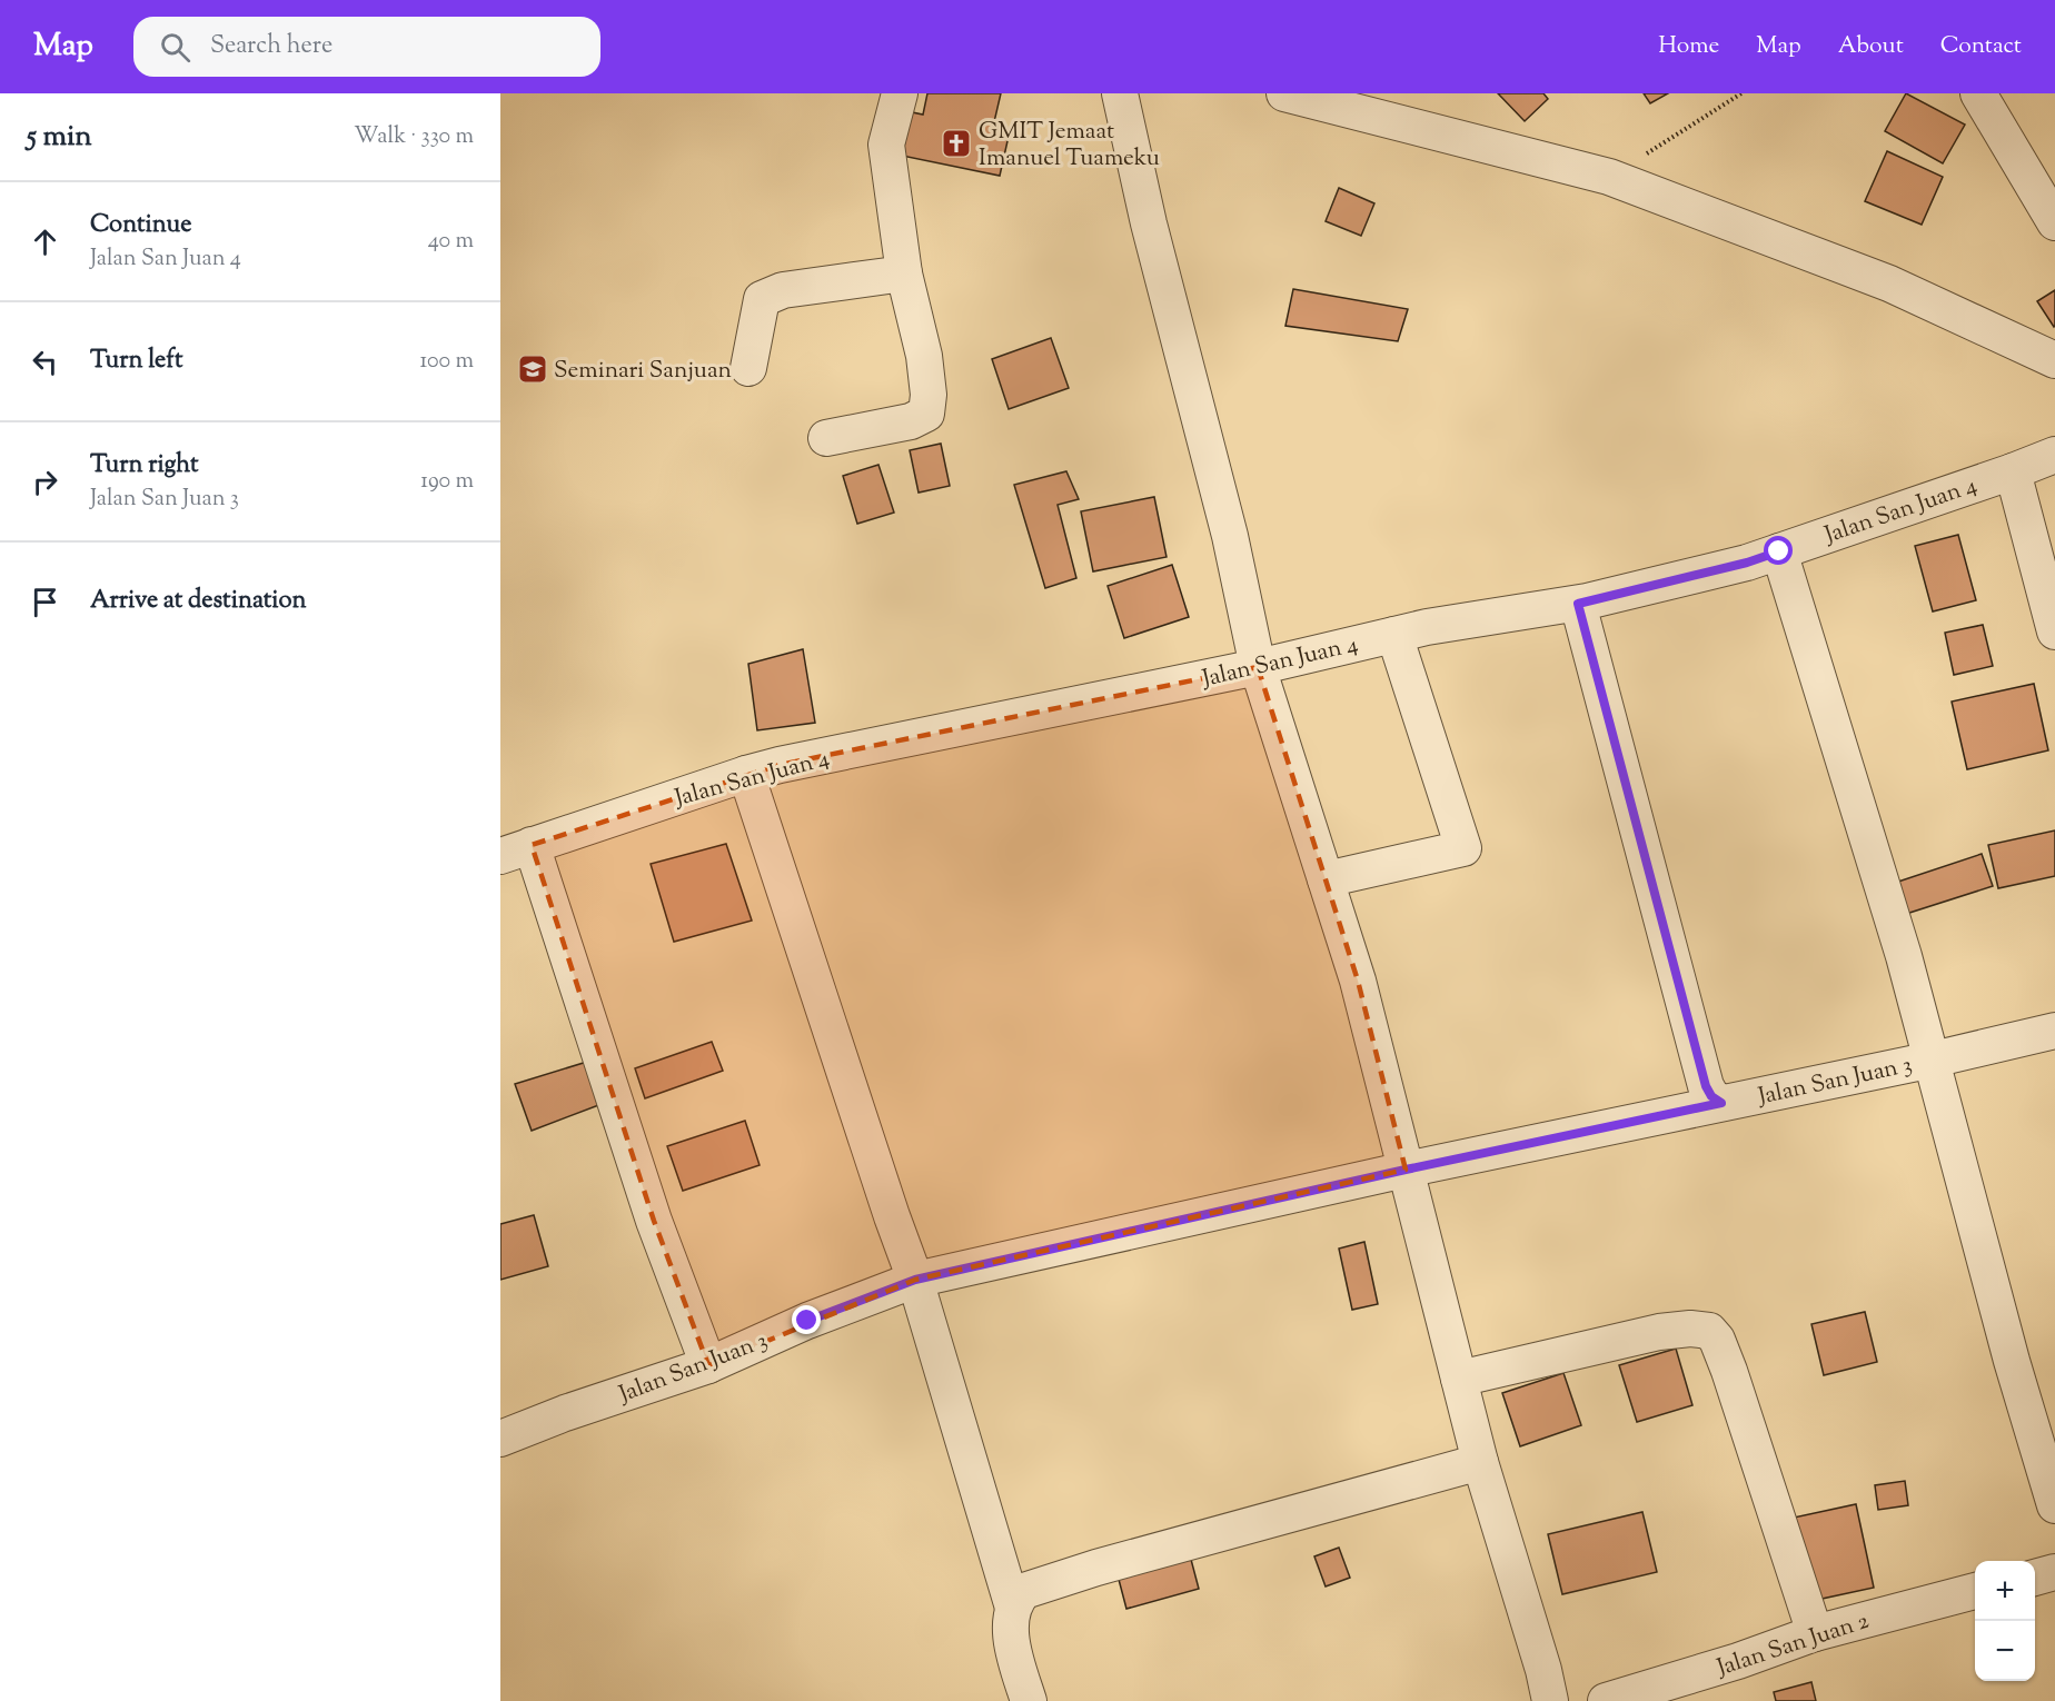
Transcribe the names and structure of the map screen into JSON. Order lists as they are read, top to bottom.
{
  "streets": {
    "street": ["Jalan San Juan 4", "Jalan San Juan 3", "Jalan San Juan 2"]
  },
  "places": {
    "church": ["GMIT Jemaat Imanuel Tuameku"],
    "school or university": ["Seminari Sanjuan"]
  },
  "page": {
    "header": "Map",
    "search": "Search here",
    "nav": [
      "Home",
      "Map",
      "About",
      "Contact"
    ],
    "heading": ["5 min", "Walk · 330 m"],
    "list": [
      ["Continue", "Jalan San Juan 4", "40 m"],
      ["Turn left", "100 m"],
      ["Turn right", "Jalan San Juan 3", "190 m"],
      "Arrive at destination"
    ],
    "map_buttons": ["+", "−"]
  }
}
